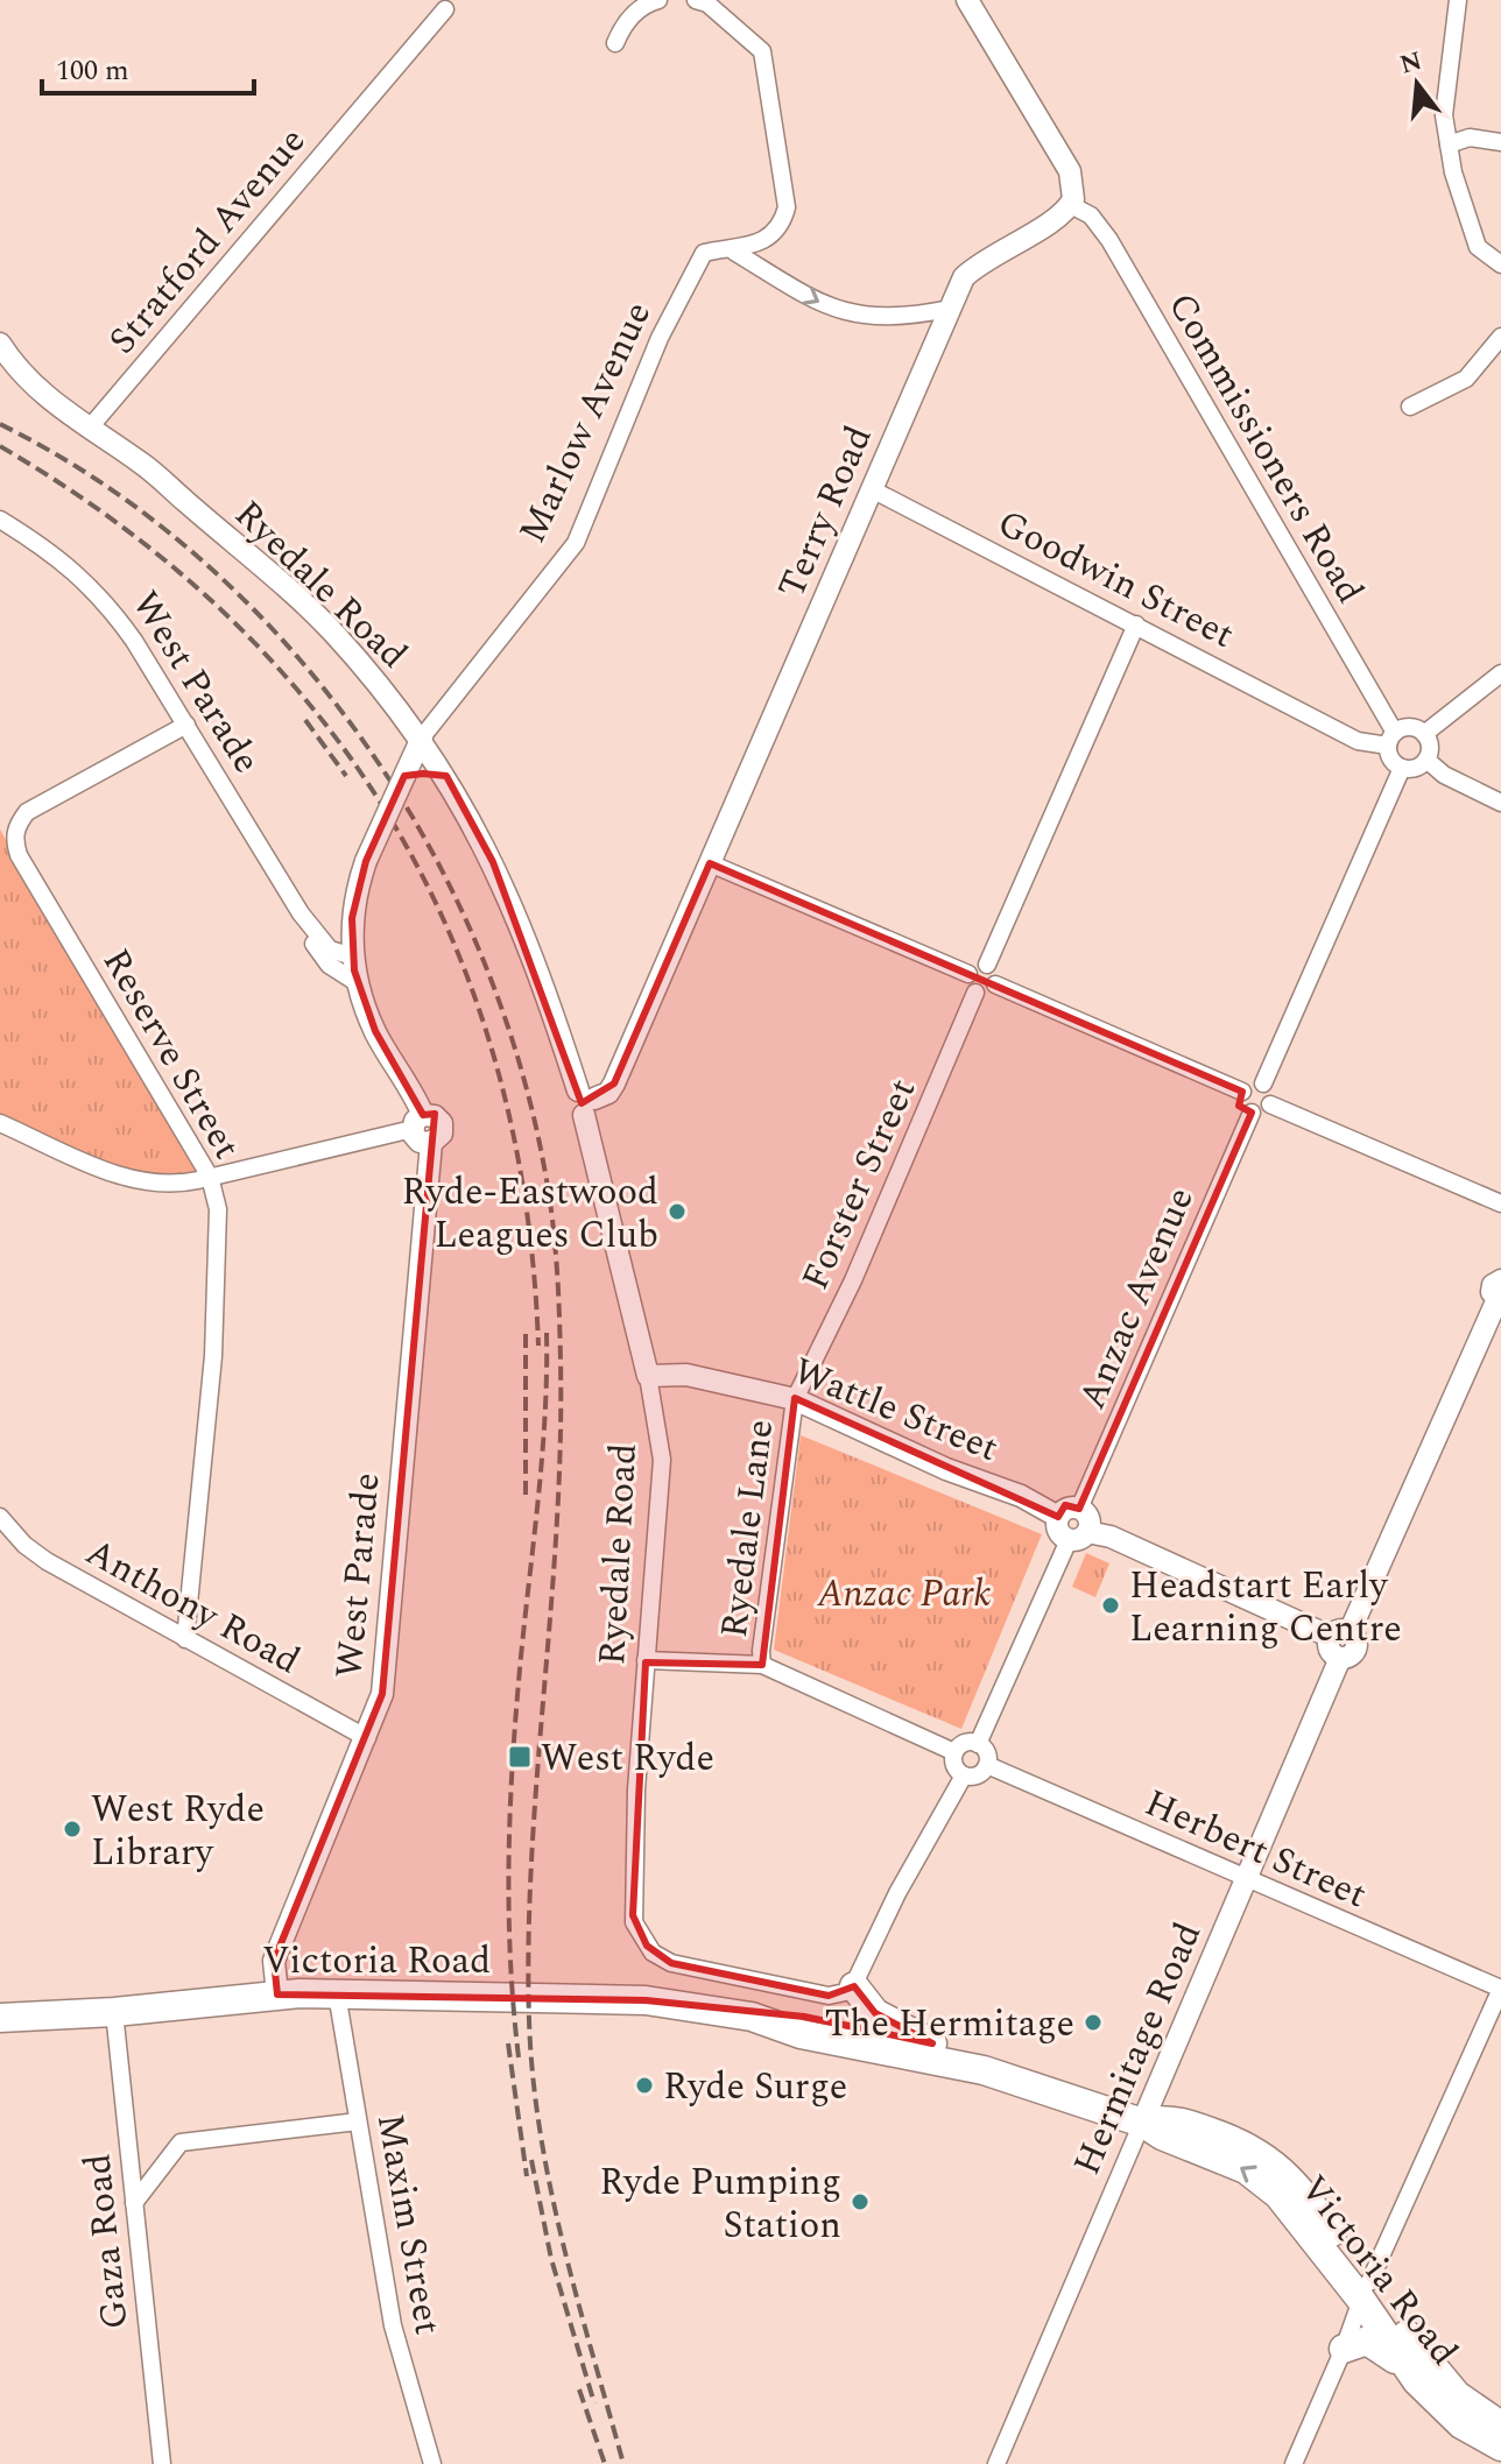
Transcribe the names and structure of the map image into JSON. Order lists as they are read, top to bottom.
{
  "streets": {
    "highway": ["Victoria Road"],
    "street": [
      "Stratford Avenue",
      "Marlow Avenue",
      "Commissioners Road",
      "Terry Road",
      "Goodwin Street",
      "Ryedale Road",
      "West Parade",
      "Reserve Street",
      "Forster Street",
      "Anzac Avenue",
      "Wattle Street",
      "Ryedale Lane",
      "Anthony Road",
      "Herbert Street",
      "Hermitage Road",
      "Maxim Street",
      "Gaza Road"
    ]
  },
  "crossings": [
    ["Stratford Avenue", "Ryedale Road"],
    ["Marlow Avenue", "Ryedale Road"],
    ["Marlow Avenue", "West Parade"],
    ["Commissioners Road", "Terry Road"],
    ["Commissioners Road", "Goodwin Street"],
    ["Terry Road", "Goodwin Street"],
    ["Terry Road", "Ryedale Road"],
    ["Ryedale Road", "Wattle Street"],
    ["West Parade", "Reserve Street"],
    ["West Parade", "Anthony Road"],
    ["West Parade", "Victoria Road"],
    ["Reserve Street", "Anthony Road"],
    ["Forster Street", "Wattle Street"],
    ["Forster Street", "Ryedale Lane"],
    ["Anzac Avenue", "Wattle Street"],
    ["Wattle Street", "Ryedale Lane"],
    ["Herbert Street", "Hermitage Road"],
    ["Victoria Road", "Hermitage Road"],
    ["Victoria Road", "Maxim Street"],
    ["Victoria Road", "Gaza Road"]
  ],
  "parks": ["Anzac Park"],
  "places": {
    "other": [
      "Ryde-Eastwood Leagues Club",
      "Headstart Early Learning Centre",
      "West Ryde Library",
      "The Hermitage",
      "Ryde Surge",
      "Ryde Pumping Station"
    ],
    "transit": ["West Ryde"]
  },
  "scale_bar": "100 m",
  "north": "top"
}
